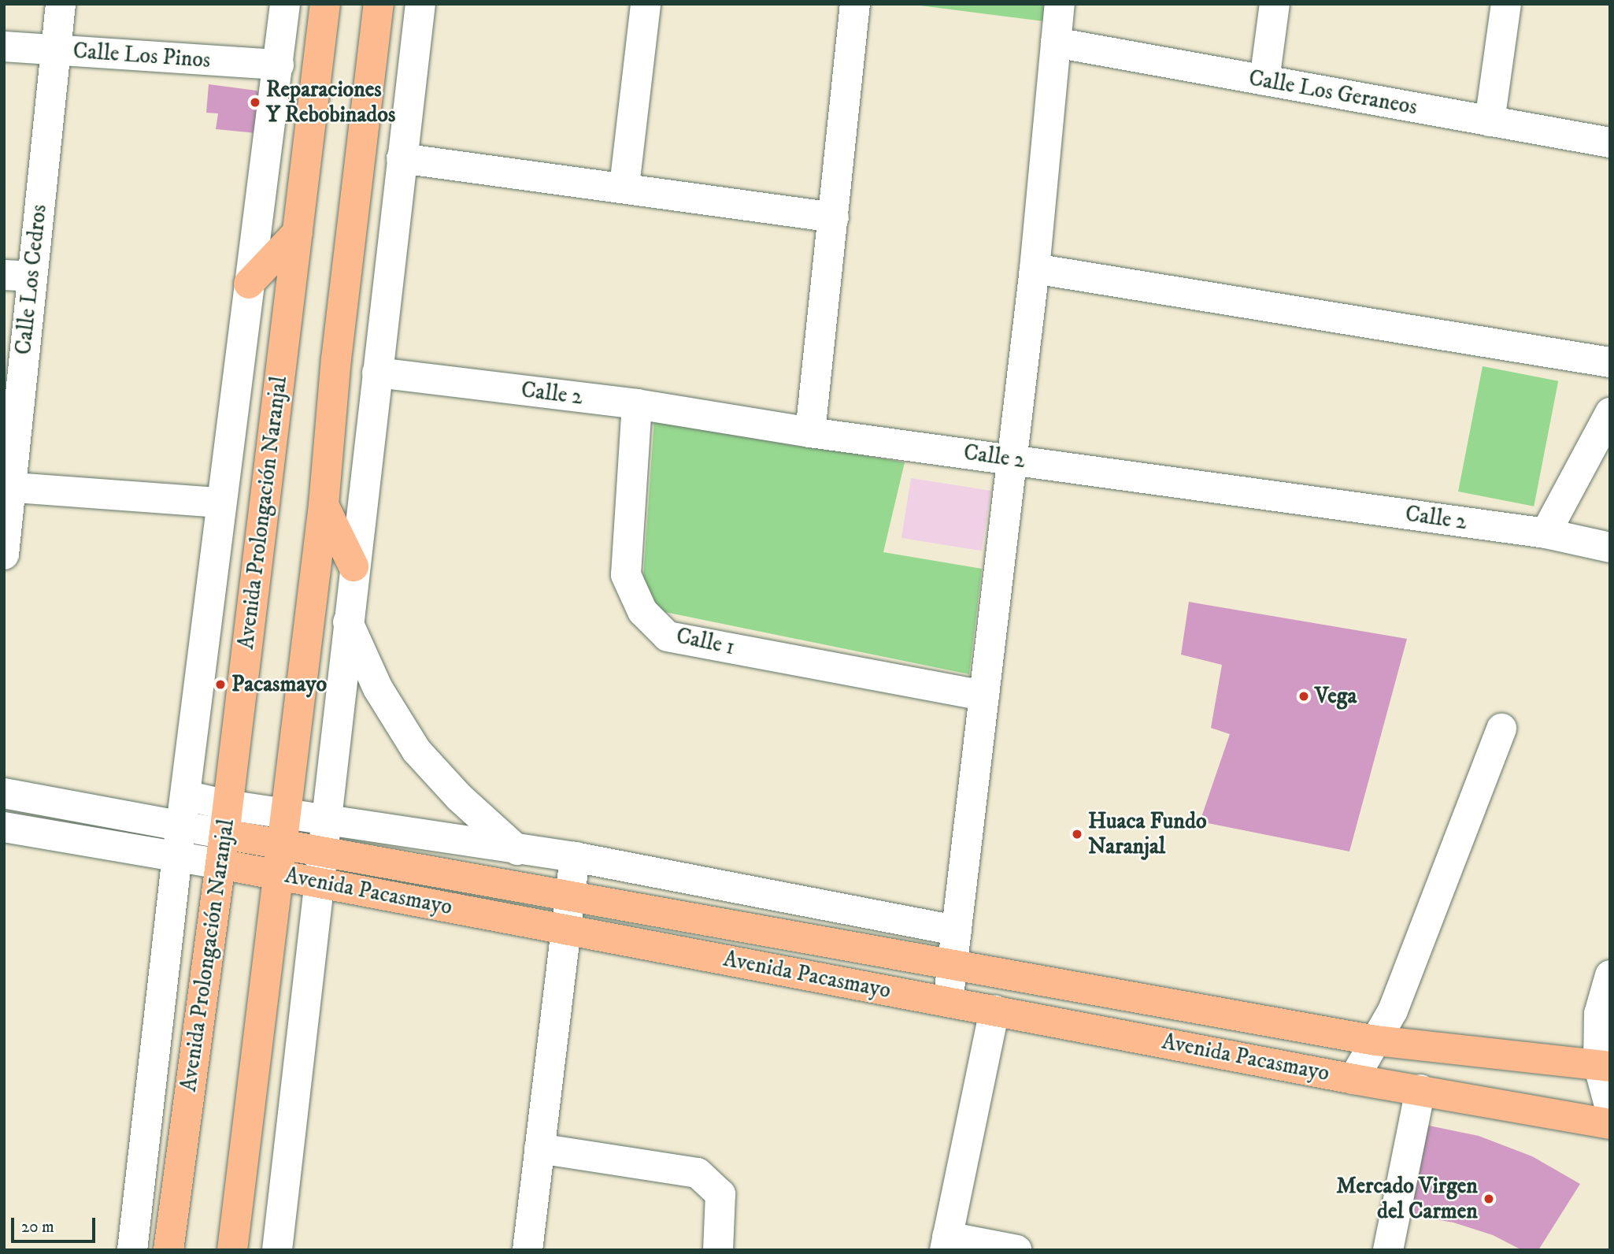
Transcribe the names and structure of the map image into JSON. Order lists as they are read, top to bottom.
{
  "streets": {
    "main road": ["Avenida Prolongación Naranjal", "Avenida Pacasmayo"],
    "street": [
      "Calle Los Pinos",
      "Calle Los Geraneos",
      "Calle Los Cedros",
      "Calle 2",
      "Calle 1"
    ]
  },
  "crossings": [
    ["Calle Los Pinos", "Calle Los Cedros"],
    ["Calle Los Pinos", "Avenida Prolongación Naranjal"],
    ["Calle 2", "Calle 1"],
    ["Avenida Prolongación Naranjal", "Avenida Pacasmayo"]
  ],
  "places": [
    "Reparaciones Y Rebobinados",
    "Pacasmayo",
    "Vega",
    "Huaca Fundo Naranjal",
    "Mercado Virgen del Carmen"
  ],
  "scale_bar": "20 m"
}
